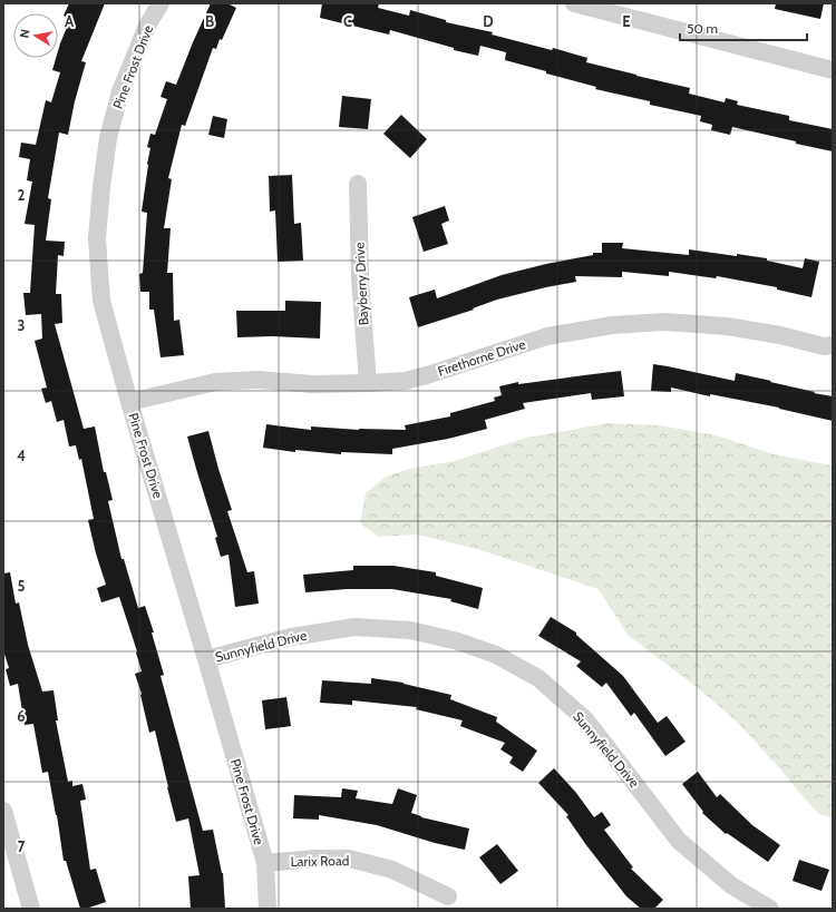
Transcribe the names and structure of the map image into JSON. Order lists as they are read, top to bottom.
{
  "streets": {
    "street": [
      "Pine Frost Drive",
      "Bayberry Drive",
      "Firethorne Drive",
      "Sunnyfield Drive",
      "Larix Road"
    ]
  },
  "crossings": [
    ["Pine Frost Drive", "Firethorne Drive"],
    ["Pine Frost Drive", "Sunnyfield Drive"],
    ["Pine Frost Drive", "Larix Road"],
    ["Bayberry Drive", "Firethorne Drive"]
  ],
  "scale_bar": "50 m",
  "north": "left",
  "grid": {
    "columns": [
      "A",
      "B",
      "C",
      "D",
      "E"
    ],
    "rows": [
      "2",
      "3",
      "4",
      "5",
      "6",
      "7"
    ]
  }
}
